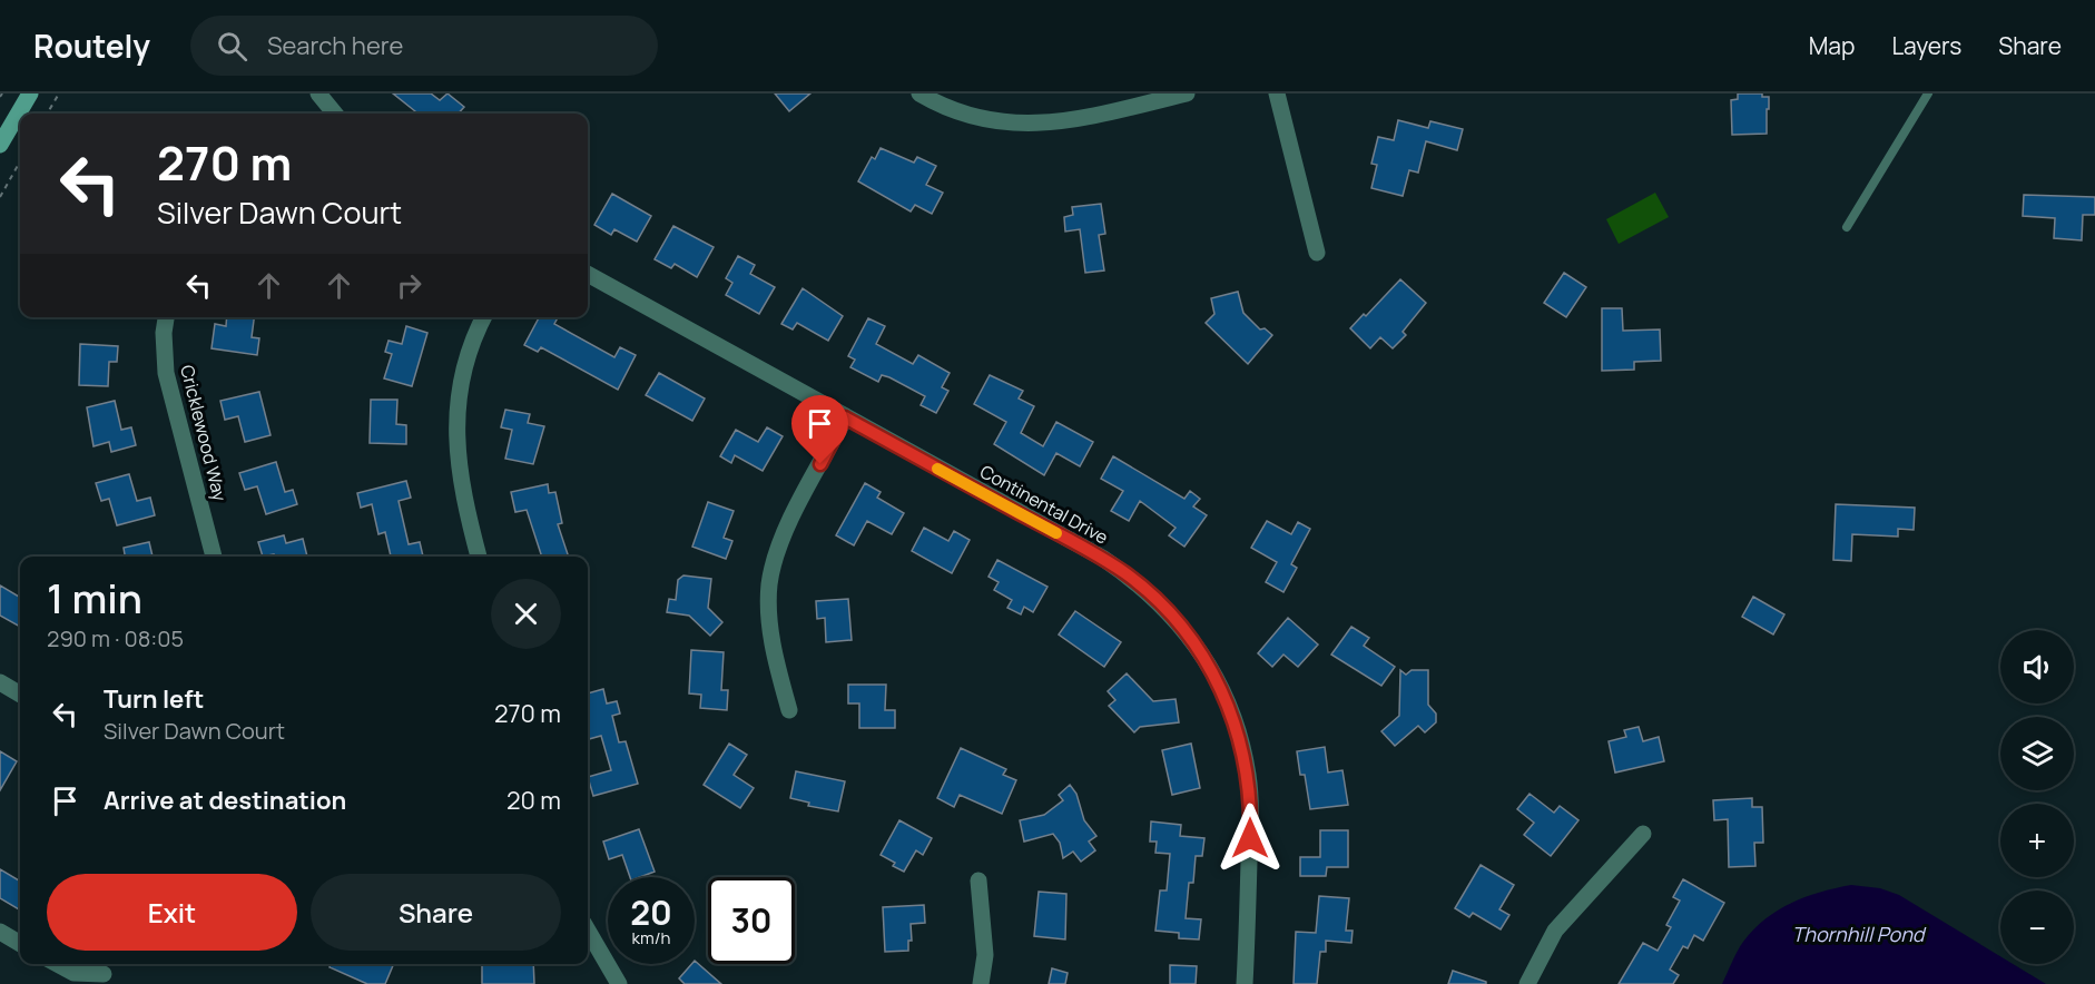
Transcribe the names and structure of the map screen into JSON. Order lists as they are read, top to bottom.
{
  "streets": {
    "street": ["Cricklewood Way", "Continental Drive"]
  },
  "water": ["Thornhill Pond"],
  "page": {
    "header": "Routely",
    "search": "Search here",
    "nav": ["Map", "Layers", "Share"],
    "turn": ["270 m", "Silver Dawn Court"],
    "heading": ["1 min", "290 m · 08:05"],
    "map_buttons": ["+", "−"],
    "list": [
      {
        "name": "Turn left",
        "note": "Silver Dawn Court",
        "value": "270 m"
      },
      {
        "name": "Arrive at destination",
        "value": "20 m"
      }
    ],
    "buttons": ["Exit", "Share"],
    "speed": "20 km/h",
    "limit": "30"
  }
}
